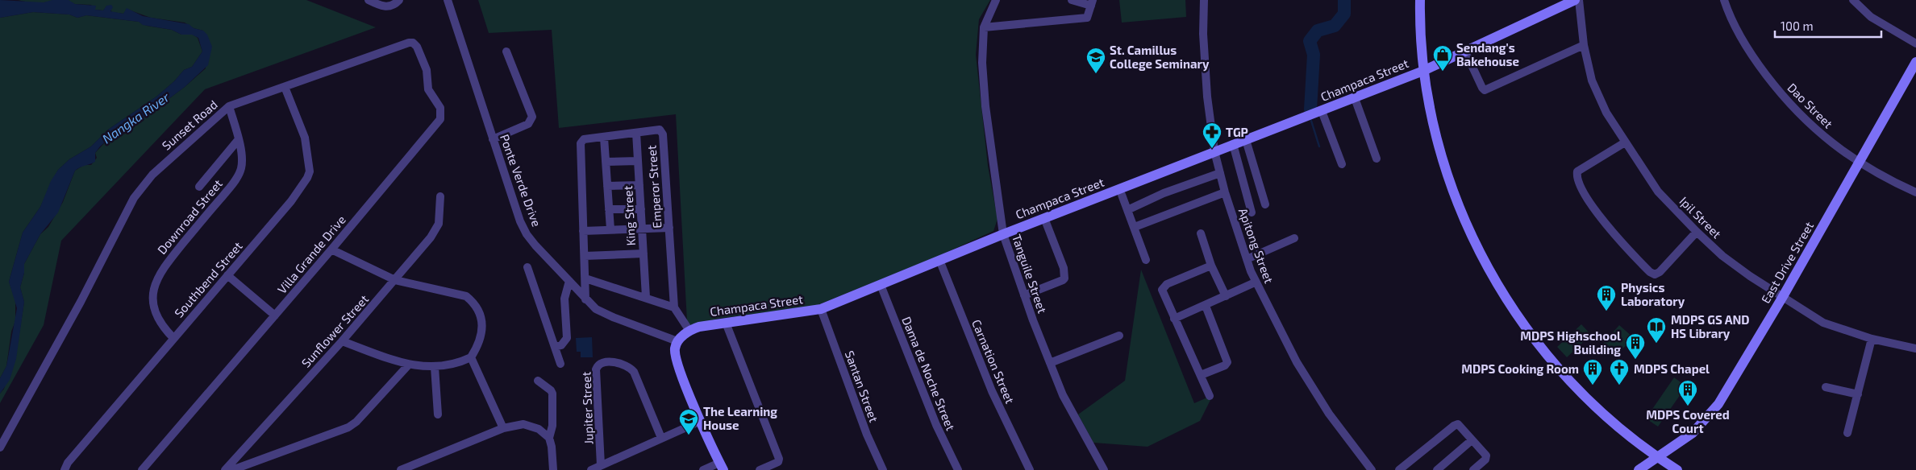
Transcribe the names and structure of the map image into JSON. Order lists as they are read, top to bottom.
{
  "streets": {
    "street": [
      "Champaca Street",
      "Dao Street",
      "Sunset Road",
      "Ponte Verde Drive",
      "Emperor Street",
      "King Street",
      "Downroad Street",
      "Ipil Street",
      "Apitong Street",
      "Villa Grande Drive",
      "East Drive Street",
      "Tanguile Street",
      "Southbend Street",
      "Sunflower Street",
      "Carnation Street",
      "Dama de Noche Street",
      "Santan Street",
      "Jupiter Street"
    ]
  },
  "crossings": [
    ["Champaca Street", "Ponte Verde Drive"],
    ["Champaca Street", "Emperor Street"],
    ["Champaca Street", "Apitong Street"],
    ["Champaca Street", "Tanguile Street"],
    ["Champaca Street", "Carnation Street"],
    ["Champaca Street", "Dama de Noche Street"],
    ["Champaca Street", "Santan Street"],
    ["Dao Street", "East Drive Street"],
    ["Sunset Road", "Downroad Street"],
    ["Sunset Road", "Villa Grande Drive"],
    ["Sunset Road", "Southbend Street"],
    ["Ponte Verde Drive", "Emperor Street"],
    ["Emperor Street", "King Street"],
    ["Downroad Street", "Southbend Street"],
    ["Ipil Street", "East Drive Street"]
  ],
  "water": ["Nangka River"],
  "places": {
    "shop": ["Sendang's Bakehouse"],
    "school or university": ["St. Camillus College Seminary", "The Learning House"],
    "pharmacy": ["TGP"],
    "building": [
      "Physics Laboratory",
      "MDPS Highschool Building",
      "MDPS Cooking Room",
      "MDPS Covered Court"
    ],
    "library": ["MDPS GS AND HS Library"],
    "church": ["MDPS Chapel"]
  },
  "scale_bar": "100 m"
}
